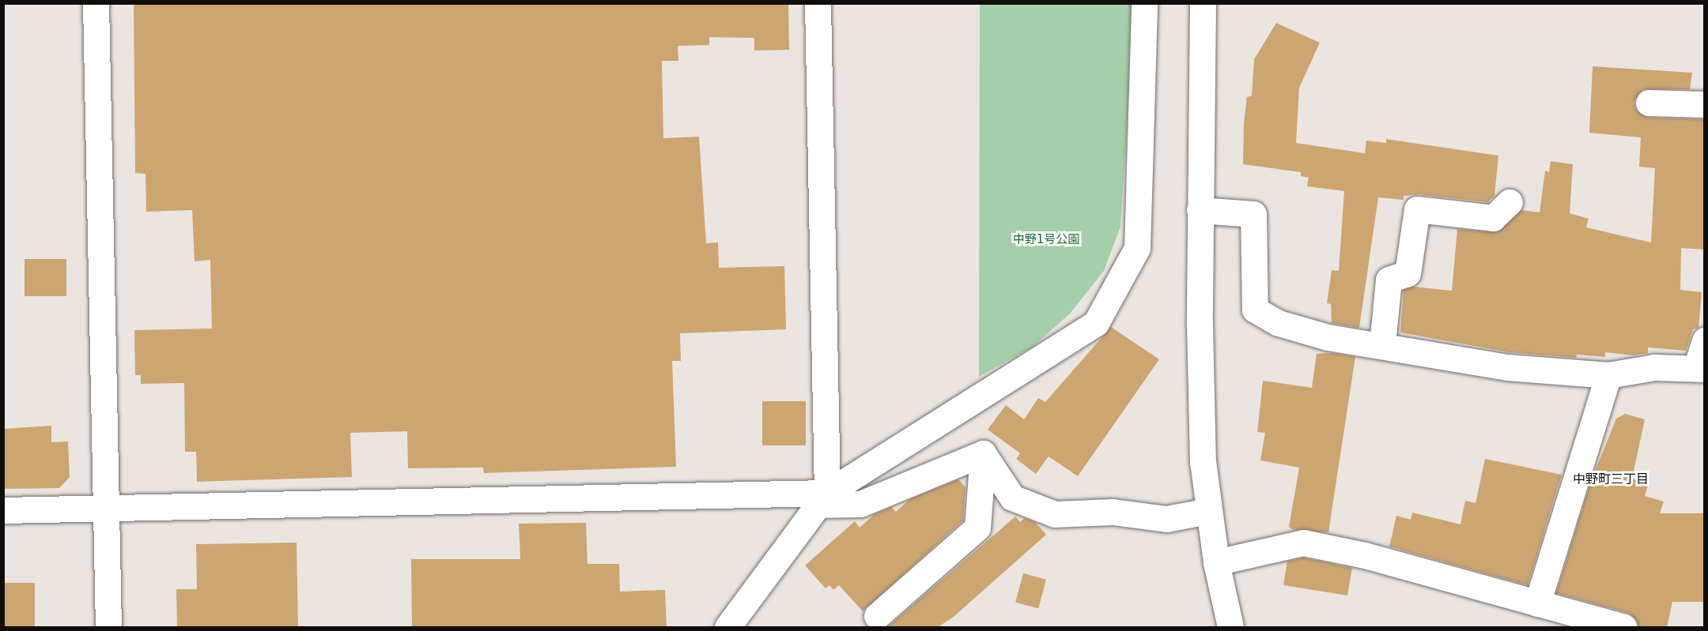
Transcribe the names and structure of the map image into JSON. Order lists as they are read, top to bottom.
{
  "districts": ["中野町三丁目"],
  "parks": ["中野1号公園"]
}
